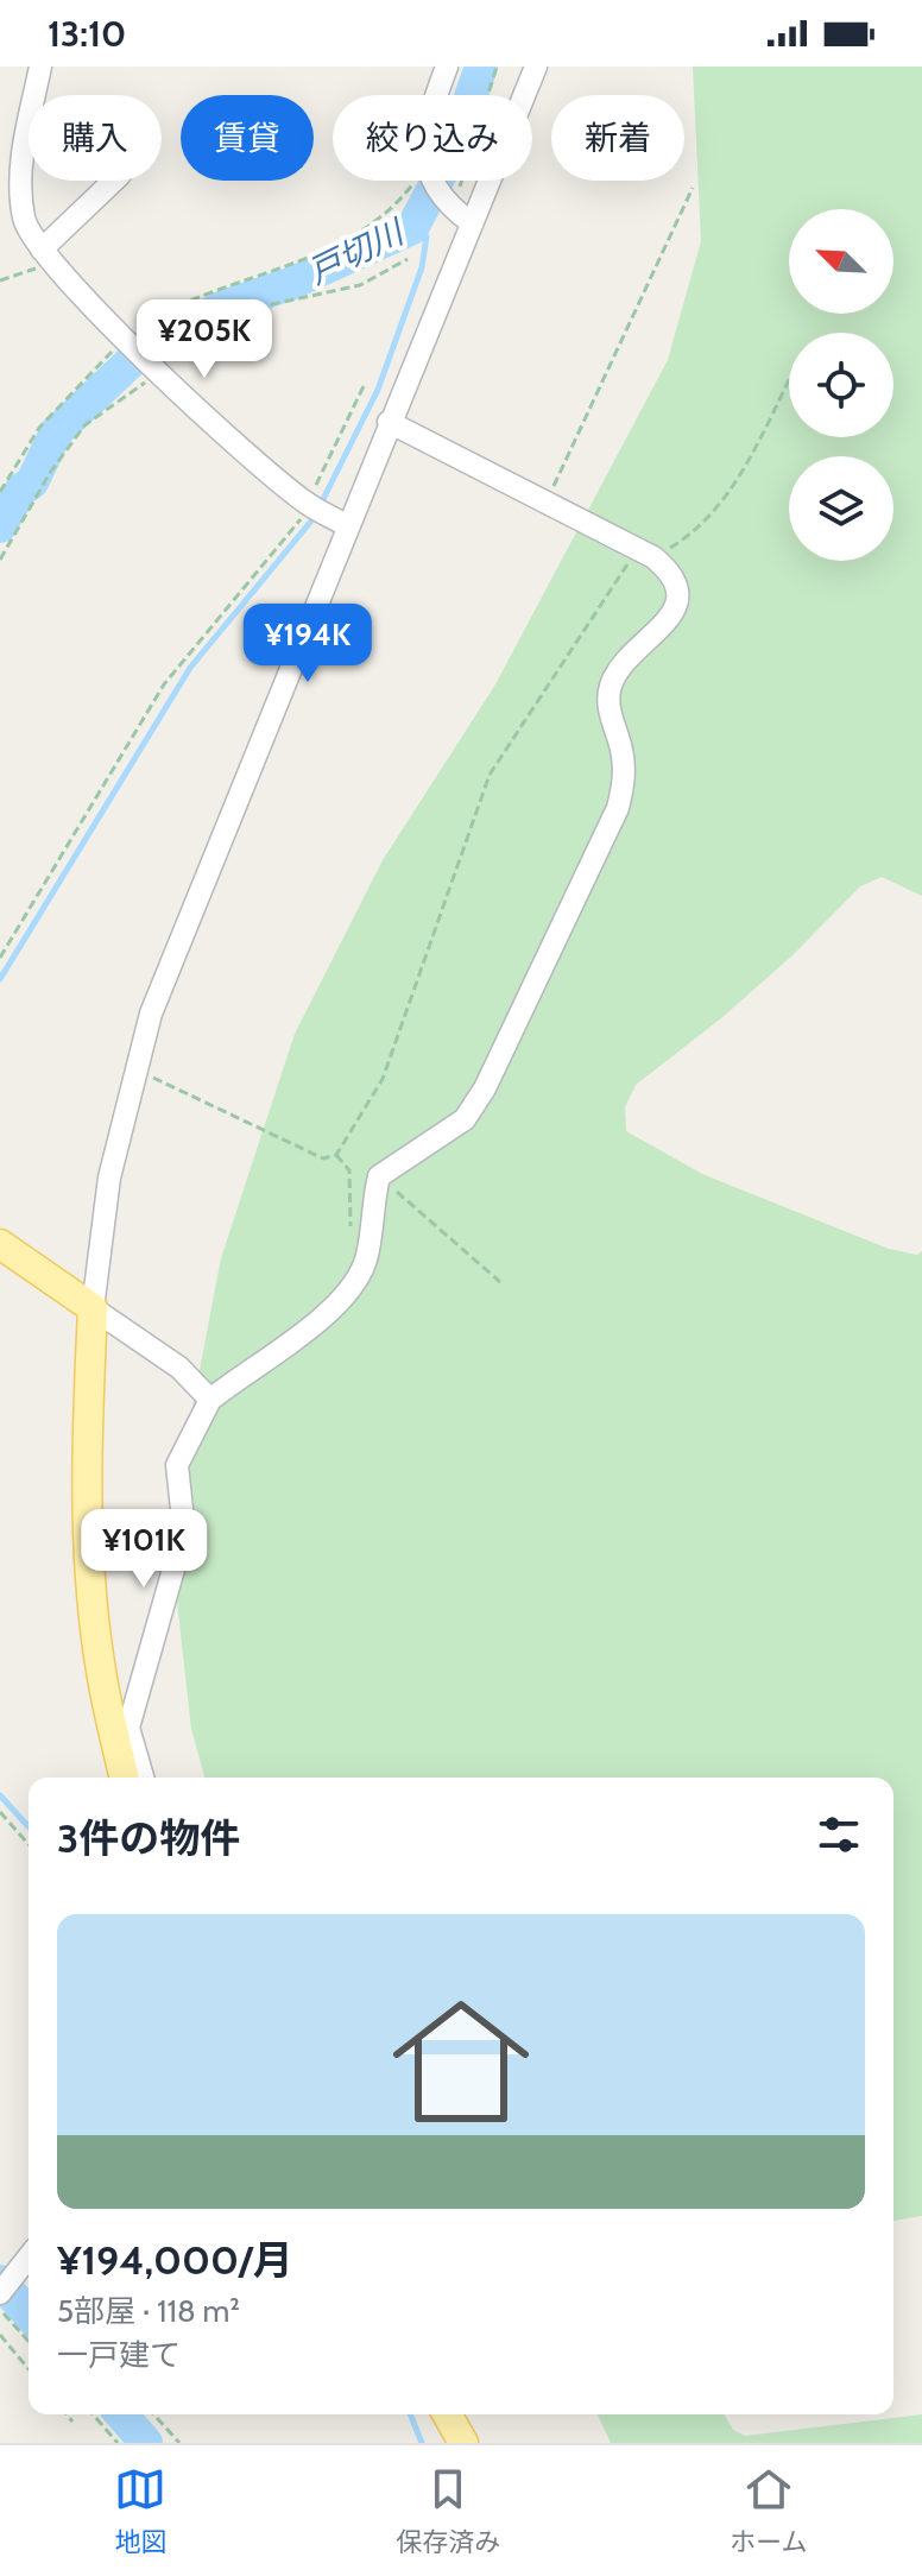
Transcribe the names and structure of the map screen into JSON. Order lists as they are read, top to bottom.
{
  "water": ["戸切川"],
  "north": "top left",
  "page": {
    "status": "13:10",
    "chip": [
      "購入",
      "賃貸",
      "絞り込み",
      "新着"
    ],
    "price": ["¥205K", "¥194K", "¥101K"],
    "heading": "3件の物件",
    "list": [
      {
        "name": "¥194,000/月",
        "note": "5部屋 · 118 m² · 一戸建て"
      }
    ],
    "tabs": ["地図", "保存済み", "ホーム"]
  }
}
